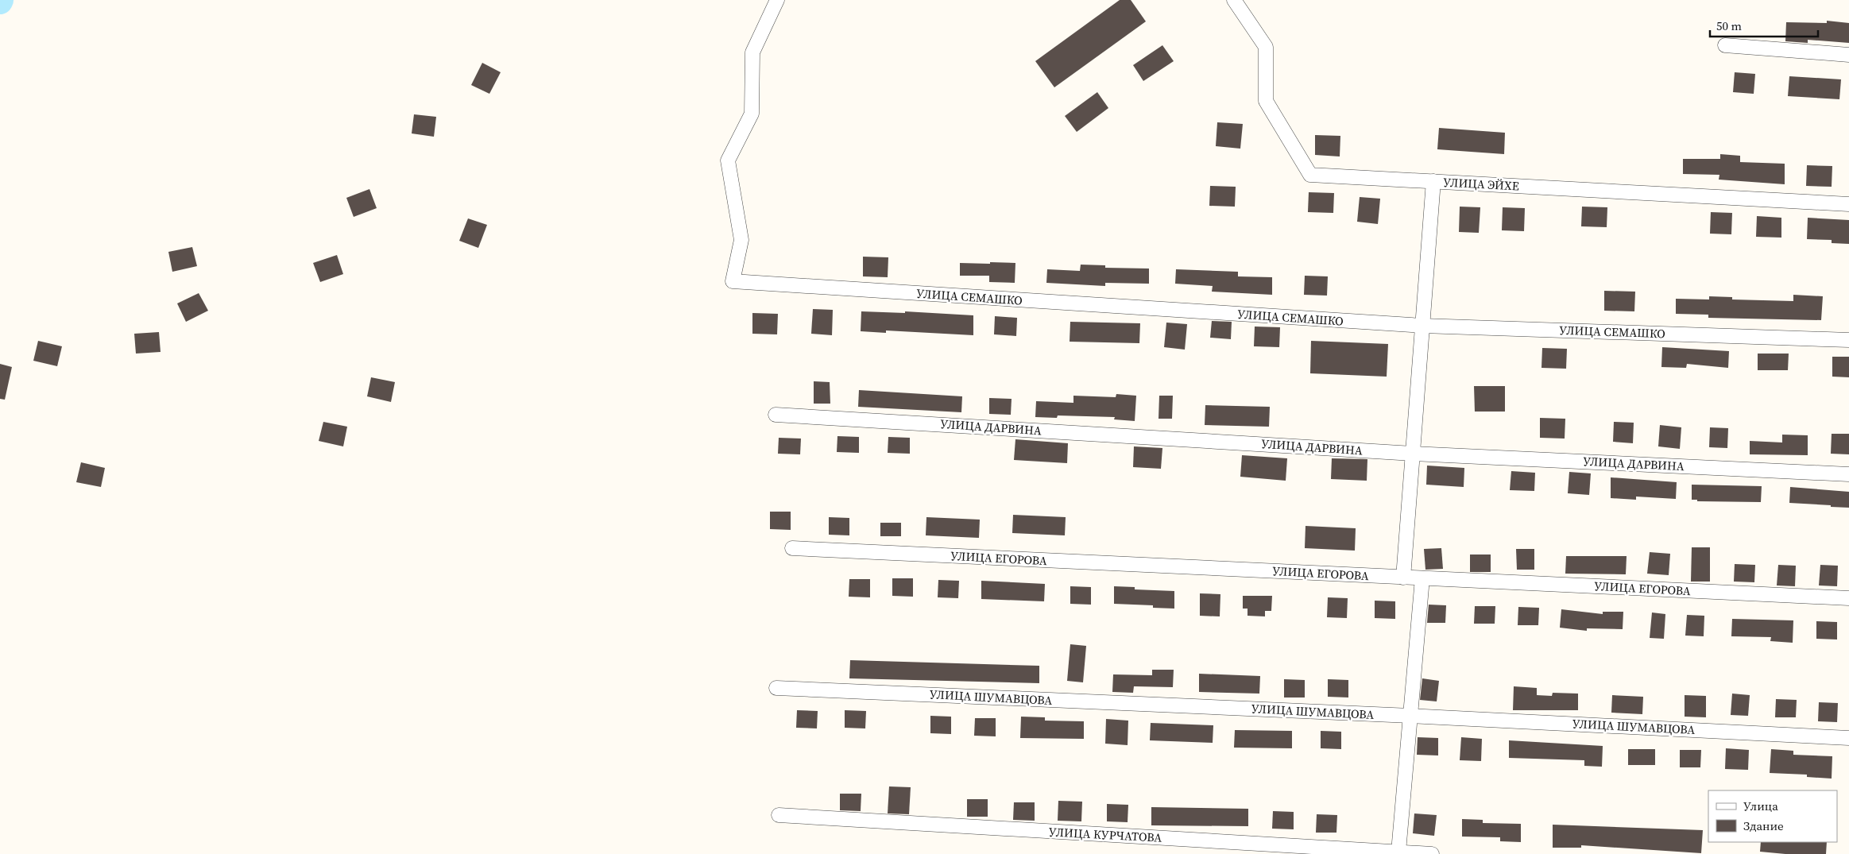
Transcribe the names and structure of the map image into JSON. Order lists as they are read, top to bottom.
{
  "streets": {
    "street": [
      "УЛИЦА ЭЙХЕ",
      "УЛИЦА СЕМАШКО",
      "УЛИЦА ДАРВИНА",
      "УЛИЦА ЕГОРОВА",
      "УЛИЦА ШУМАВЦОВА",
      "УЛИЦА КУРЧАТОВА"
    ]
  },
  "legend": ["Улица", "Здание"],
  "scale_bar": "50 m"
}
